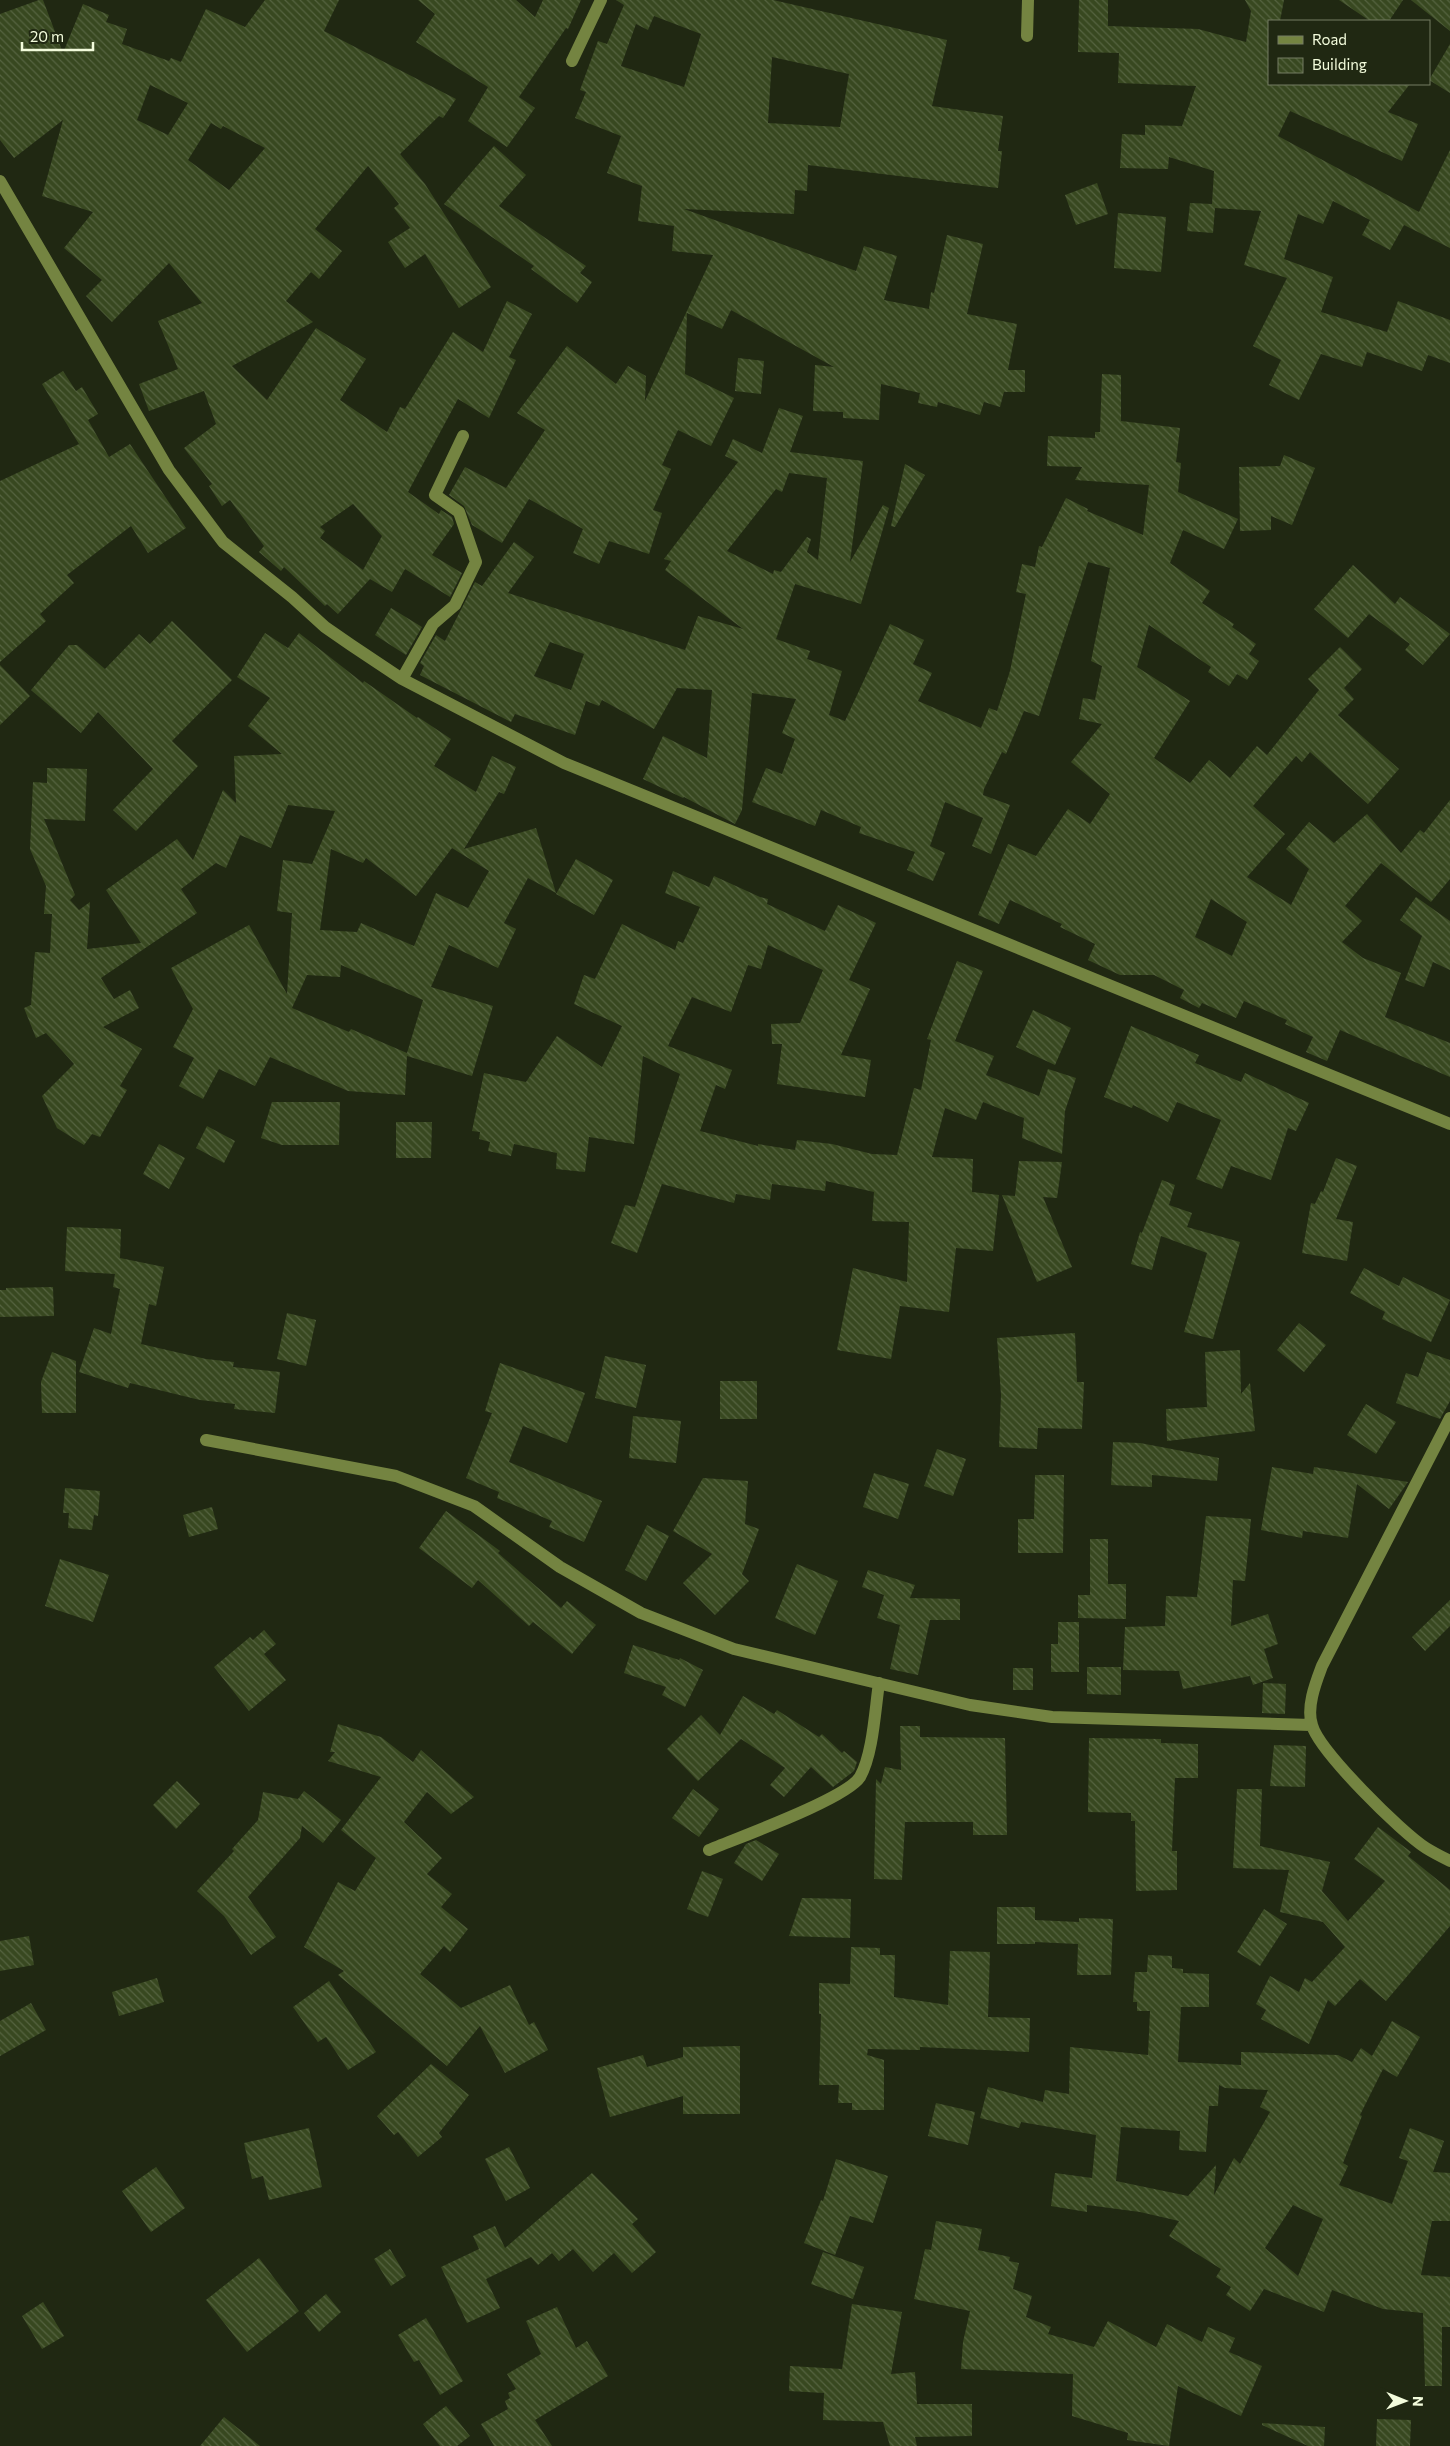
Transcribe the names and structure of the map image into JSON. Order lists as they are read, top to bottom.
{
  "legend": ["Road", "Building"],
  "scale_bar": "20 m",
  "north": "right"
}
